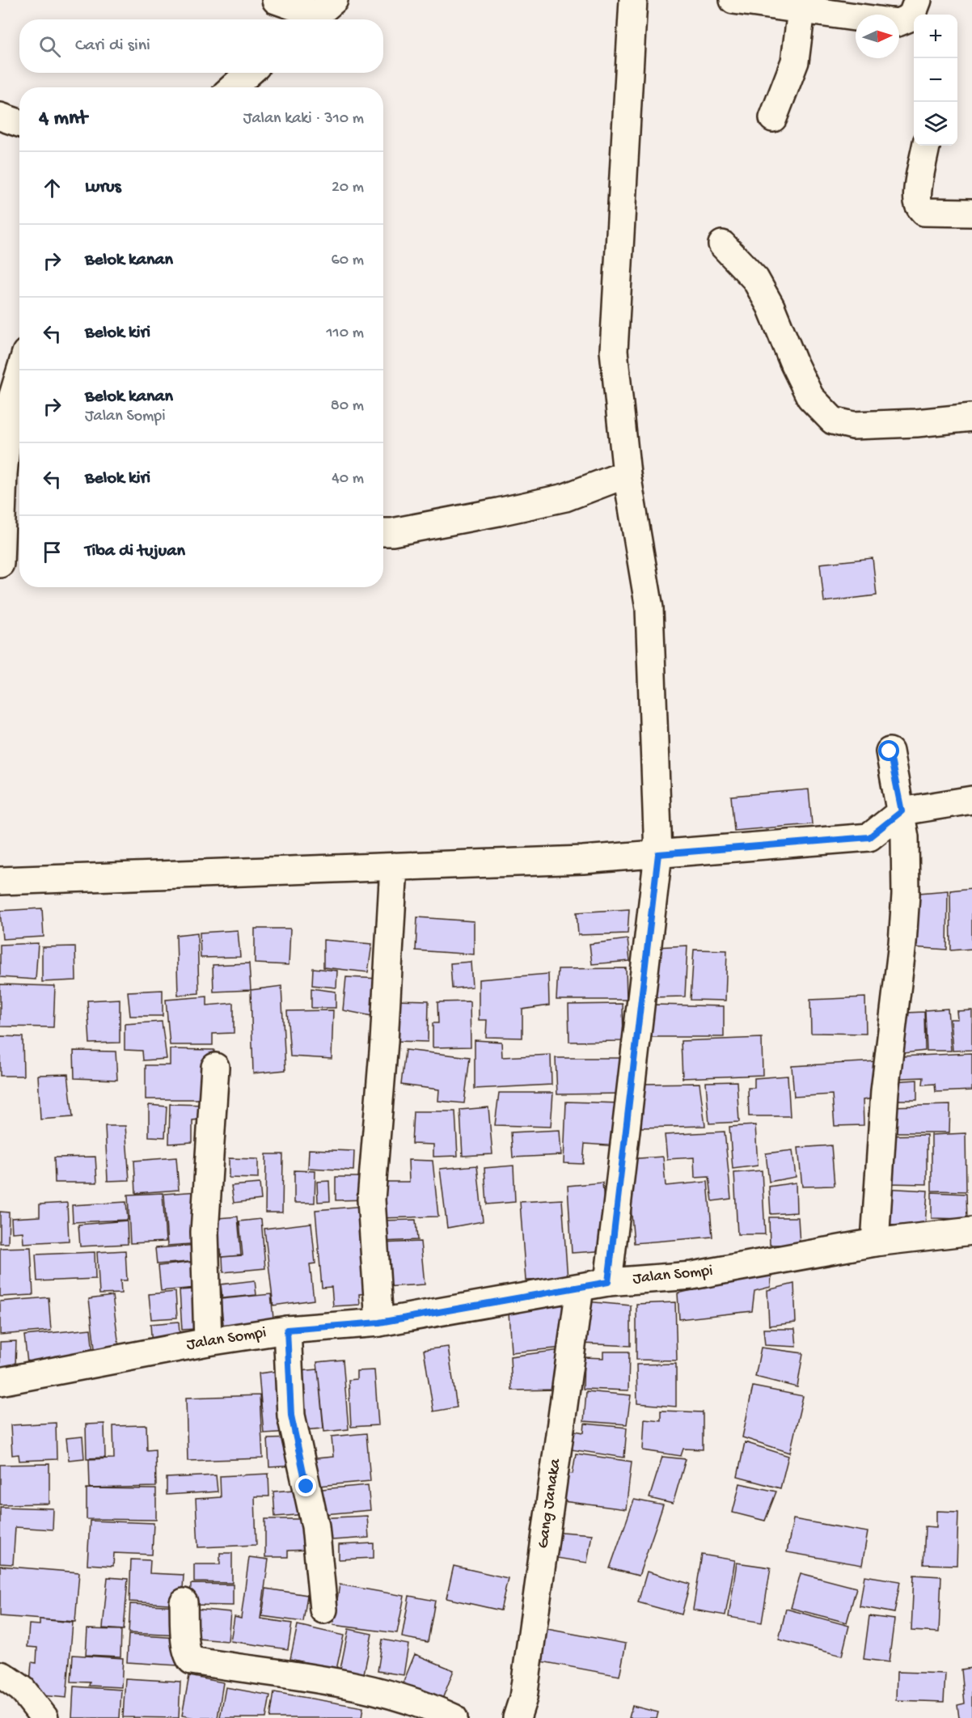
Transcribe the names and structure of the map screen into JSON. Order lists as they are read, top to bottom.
{
  "streets": {
    "street": ["Jalan Sompi", "Gang Janaka"]
  },
  "crossings": [
    ["Jalan Sompi", "Gang Janaka"]
  ],
  "north": "right",
  "page": {
    "map_buttons": ["+", "−"],
    "search": "Cari di sini",
    "heading": ["4 mnt", "Jalan kaki · 310 m"],
    "list": [
      ["Lurus", "20 m"],
      ["Belok kanan", "60 m"],
      ["Belok kiri", "110 m"],
      ["Belok kanan", "Jalan Sompi", "80 m"],
      ["Belok kiri", "40 m"],
      "Tiba di tujuan"
    ]
  }
}
